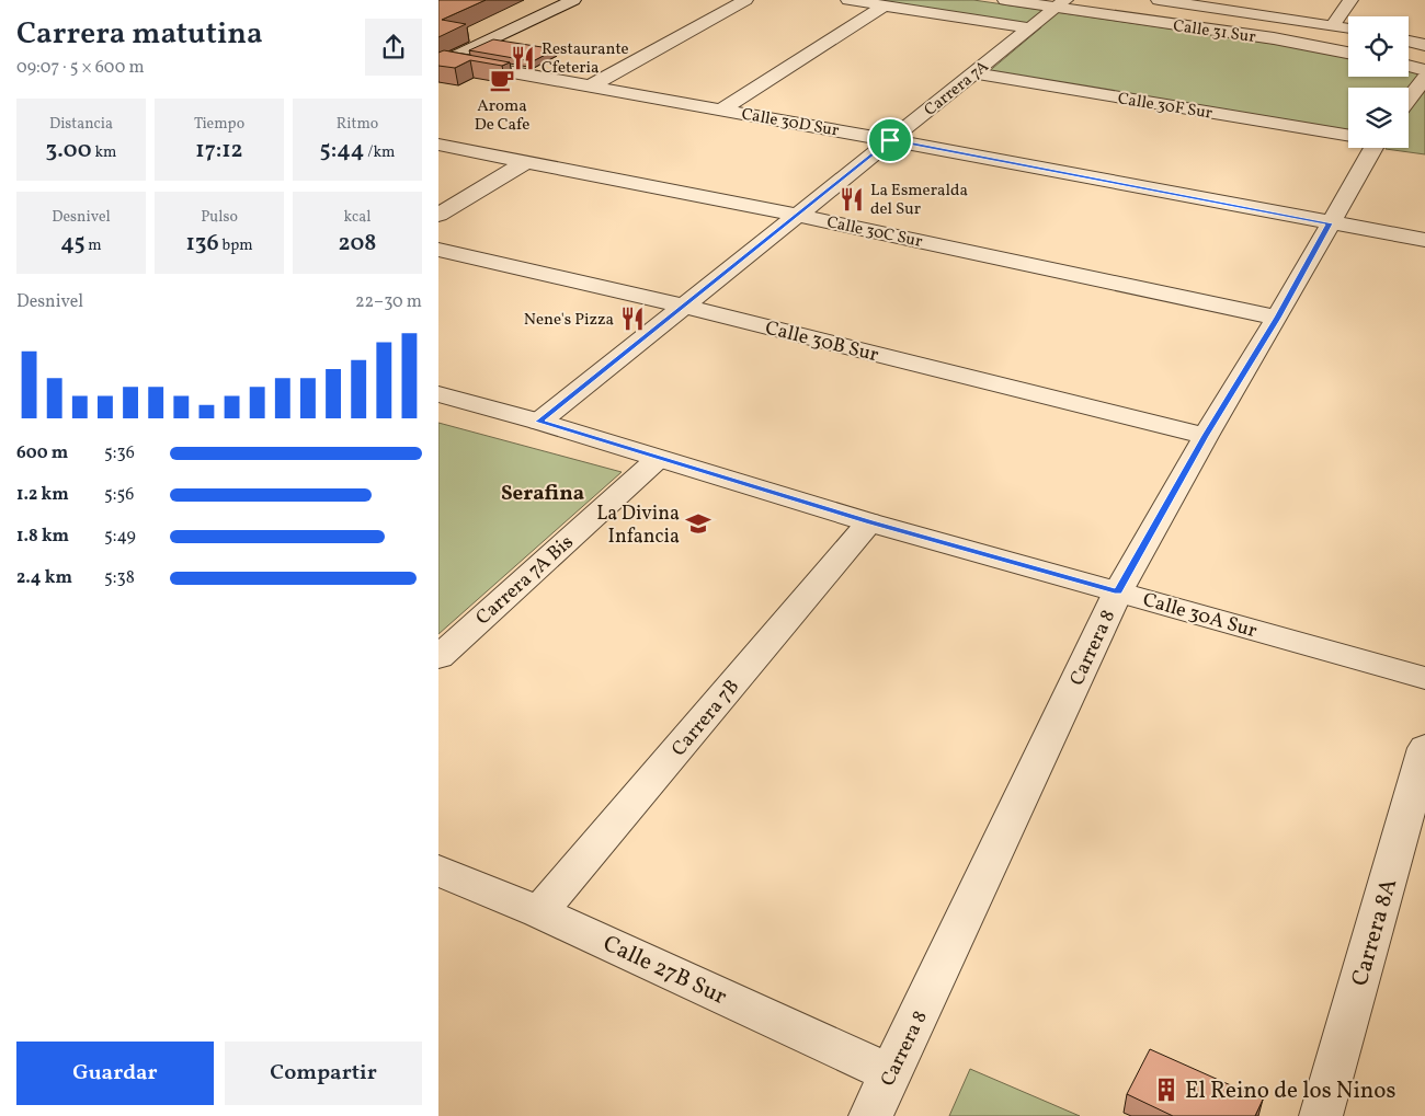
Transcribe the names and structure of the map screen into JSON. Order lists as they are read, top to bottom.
{
  "streets": {
    "street": [
      "Calle 31 Sur",
      "Carrera 7A",
      "Calle 30F Sur",
      "Calle 30D Sur",
      "Calle 30C Sur",
      "Calle 30B Sur",
      "Carrera 7A Bis",
      "Calle 30A Sur",
      "Carrera 8",
      "Carrera 7B",
      "Carrera 8A",
      "Calle 27B Sur"
    ]
  },
  "crossings": [
    ["Calle 31 Sur", "Carrera 7A"],
    ["Carrera 7A", "Calle 30F Sur"],
    ["Carrera 7A", "Calle 30D Sur"],
    ["Carrera 7A", "Calle 30C Sur"],
    ["Carrera 7A", "Calle 30B Sur"],
    ["Carrera 7A", "Calle 30A Sur"],
    ["Calle 30D Sur", "Carrera 8"],
    ["Calle 30C Sur", "Carrera 8"],
    ["Calle 30B Sur", "Carrera 8"],
    ["Carrera 7A Bis", "Calle 30A Sur"],
    ["Calle 30A Sur", "Carrera 8"],
    ["Calle 30A Sur", "Carrera 7B"],
    ["Carrera 8", "Calle 27B Sur"],
    ["Carrera 7B", "Calle 27B Sur"]
  ],
  "districts": ["Serafina"],
  "places": {
    "restaurant": ["Restaurante Cfeteria", "La Esmeralda del Sur", "Nene's Pizza"],
    "cafe": ["Aroma De Cafe"],
    "school or university": ["La Divina Infancia"],
    "building": ["El Reino de los Ninos"]
  },
  "page": {
    "heading": ["Carrera matutina", "09:07 · 5 × 600 m"],
    "stats": [
      ["Distancia", "3.00 km"],
      ["Tiempo", "17:12"],
      ["Ritmo", "5:44 /km"],
      ["Desnivel", "45 m"],
      ["Pulso", "136 bpm"],
      ["kcal", "208"]
    ],
    "chart": ["Desnivel", "22–30 m"],
    "list": [
      {
        "name": "600 m",
        "note": "5:36"
      },
      {
        "name": "1.2 km",
        "note": "5:56"
      },
      {
        "name": "1.8 km",
        "note": "5:49"
      },
      {
        "name": "2.4 km",
        "note": "5:38"
      }
    ],
    "buttons": ["Guardar", "Compartir"]
  }
}
